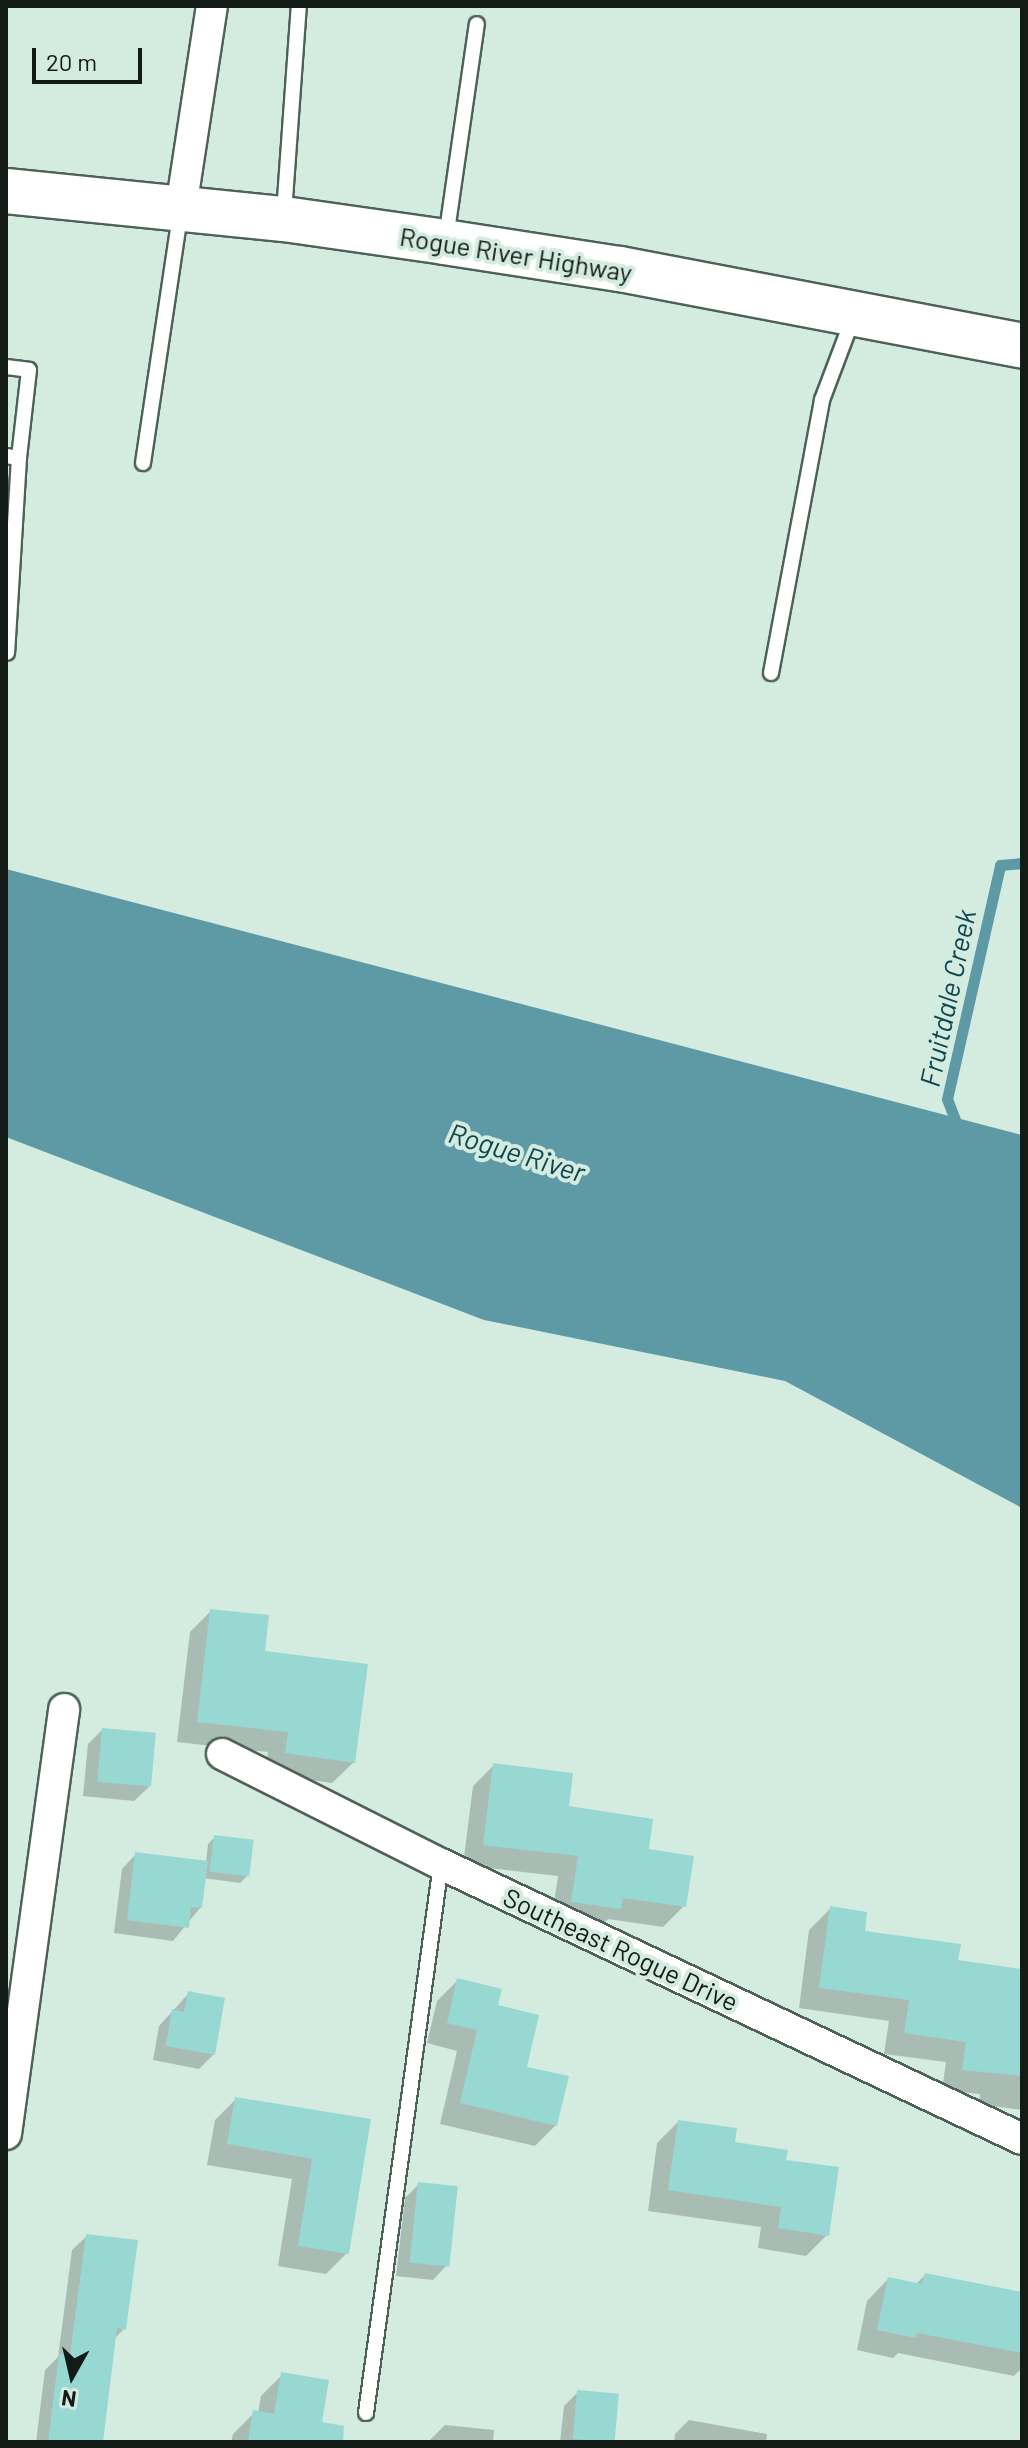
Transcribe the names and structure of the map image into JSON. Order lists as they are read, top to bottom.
{
  "streets": {
    "main road": ["Rogue River Highway"],
    "street": ["Southeast Rogue Drive"]
  },
  "water": ["Fruitdale Creek", "Rogue River"],
  "scale_bar": "20 m",
  "north": "bottom"
}
